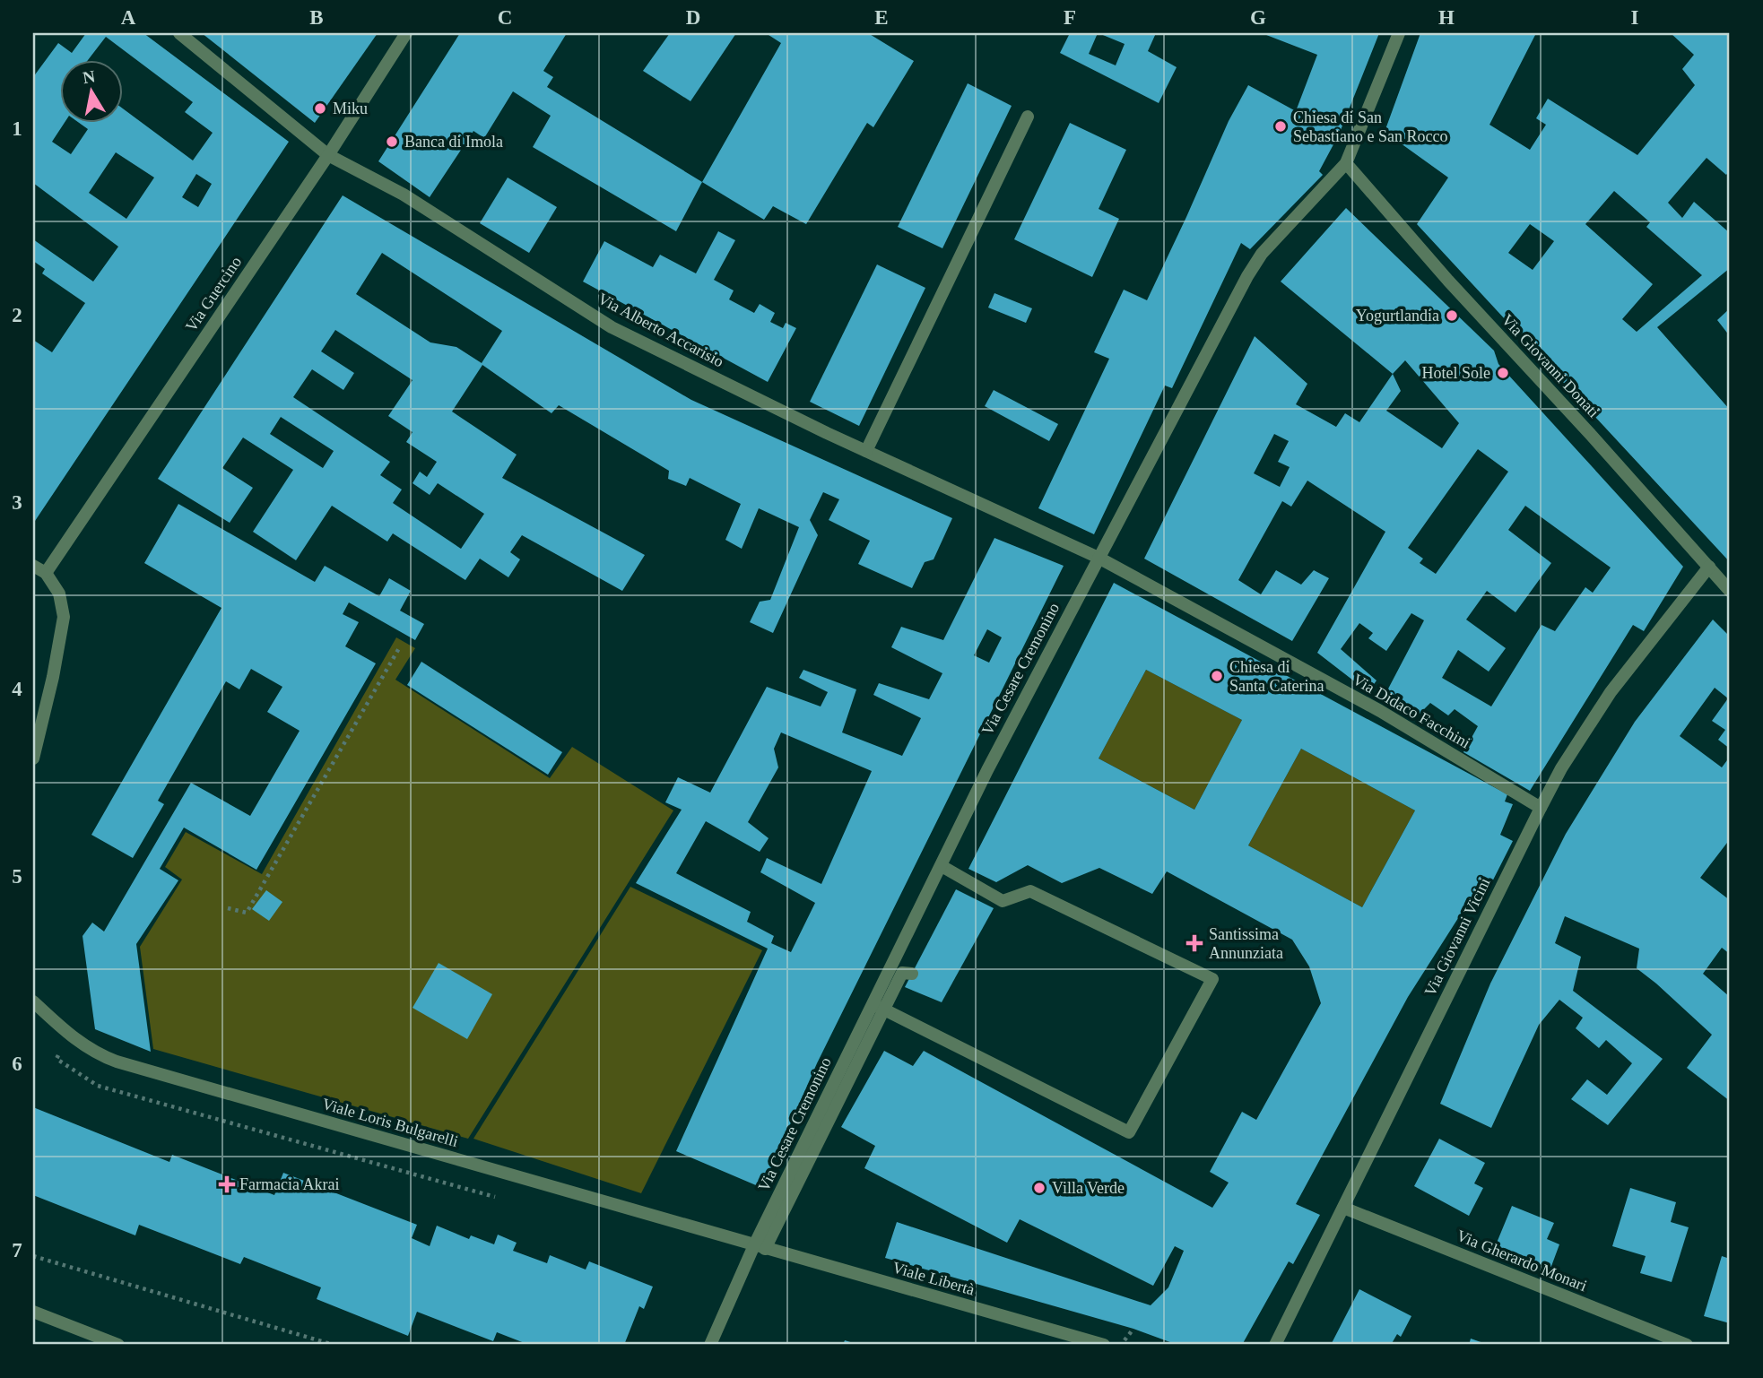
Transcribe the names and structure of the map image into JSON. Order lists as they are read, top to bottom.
{
  "streets": {
    "street": [
      "Via Guercino",
      "Via Alberto Accarisio",
      "Via Giovanni Donati",
      "Via Cesare Cremonino",
      "Via Didaco Facchini",
      "Via Giovanni Vicini",
      "Viale Loris Bulgarelli",
      "Via Gherardo Monari",
      "Viale Libertà"
    ]
  },
  "crossings": [
    ["Via Guercino", "Via Alberto Accarisio"],
    ["Via Alberto Accarisio", "Via Cesare Cremonino"],
    ["Via Alberto Accarisio", "Via Didaco Facchini"],
    ["Via Giovanni Donati", "Via Cesare Cremonino"],
    ["Via Giovanni Donati", "Via Giovanni Vicini"],
    ["Via Cesare Cremonino", "Via Didaco Facchini"],
    ["Via Cesare Cremonino", "Viale Loris Bulgarelli"],
    ["Via Cesare Cremonino", "Viale Libertà"],
    ["Via Didaco Facchini", "Via Giovanni Vicini"],
    ["Via Giovanni Vicini", "Via Gherardo Monari"],
    ["Viale Loris Bulgarelli", "Viale Libertà"]
  ],
  "places": {
    "other": [
      "Miku",
      "Chiesa di San Sebastiano e San Rocco",
      "Banca di Imola",
      "Yogurtlandia",
      "Hotel Sole",
      "Chiesa di Santa Caterina",
      "Villa Verde"
    ],
    "health": ["Santissima Annunziata", "Farmacia Akrai"]
  },
  "north": "top",
  "grid": {
    "columns": [
      "A",
      "B",
      "C",
      "D",
      "E",
      "F",
      "G",
      "H",
      "I"
    ],
    "rows": [
      "1",
      "2",
      "3",
      "4",
      "5",
      "6",
      "7"
    ]
  }
}
